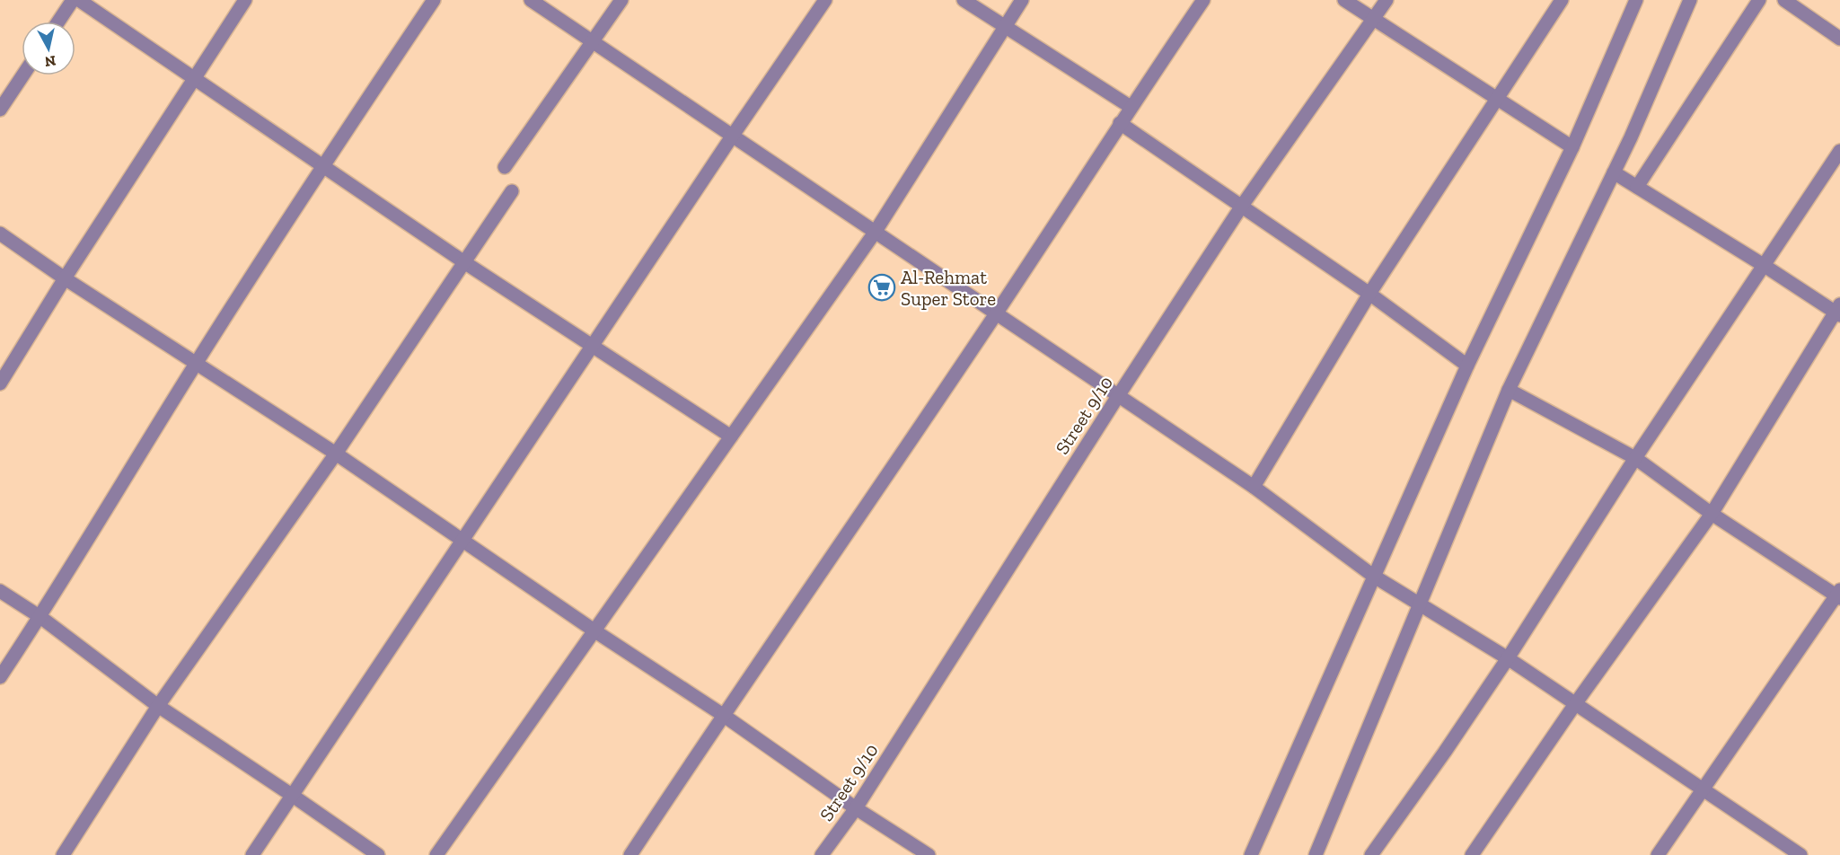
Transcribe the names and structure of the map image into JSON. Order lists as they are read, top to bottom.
{
  "streets": {
    "street": ["Street 9/10"]
  },
  "places": {
    "supermarket": ["Al-Rehmat Super Store"]
  },
  "north": "bottom"
}
